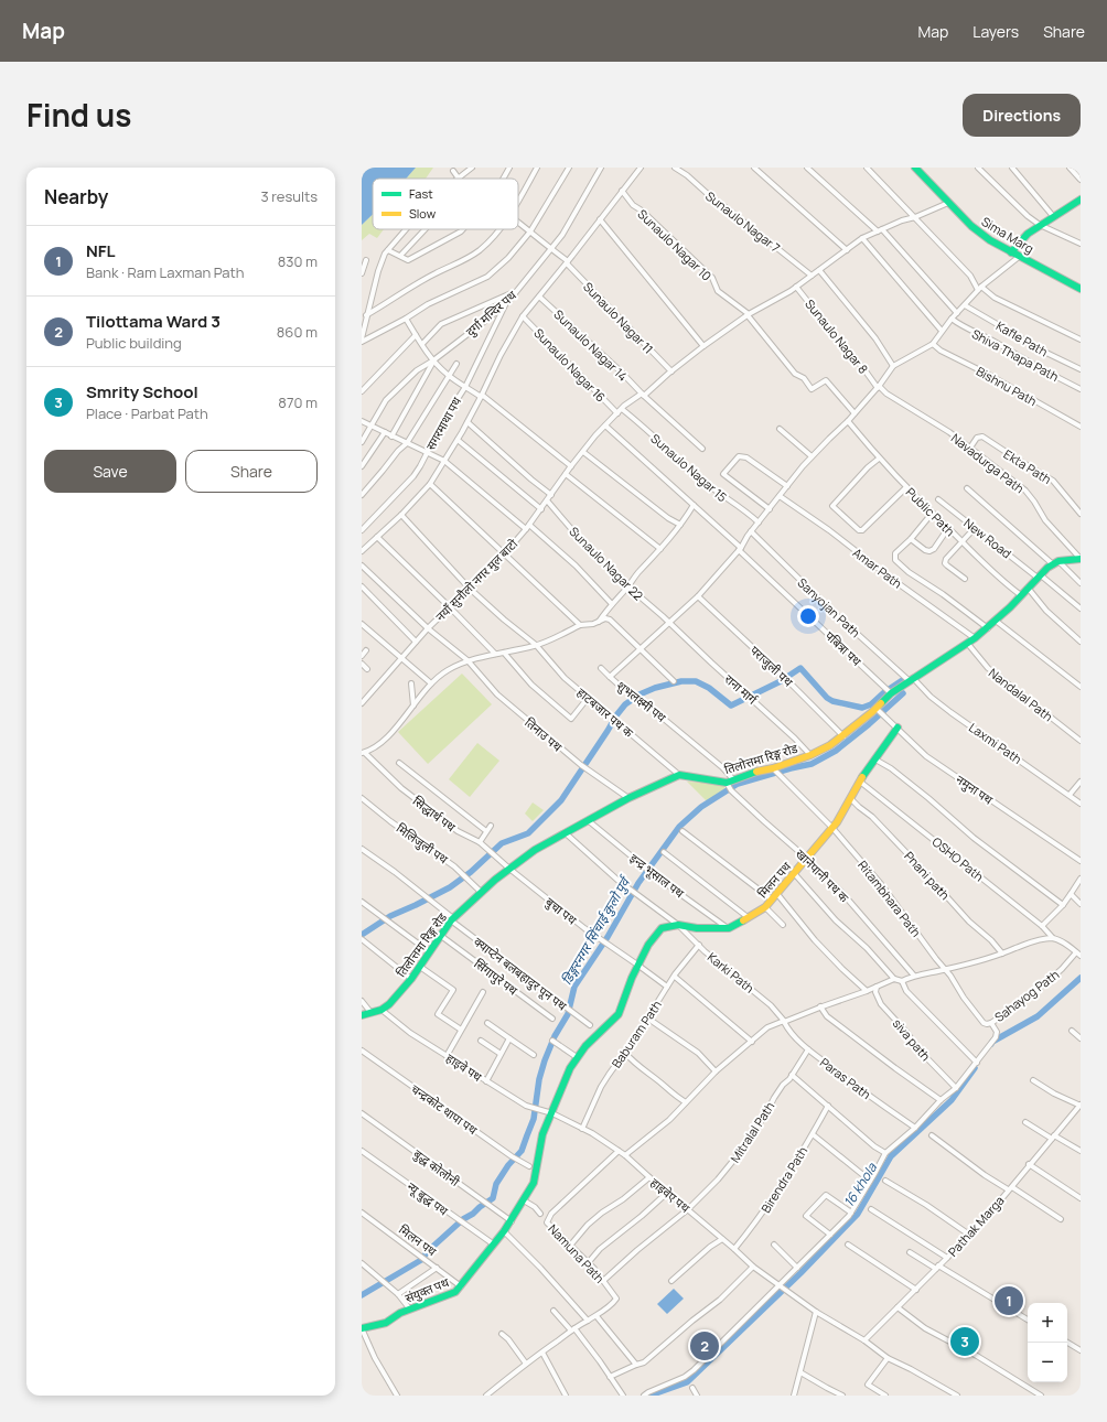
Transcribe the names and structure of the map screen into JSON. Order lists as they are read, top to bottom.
{
  "streets": {
    "street": [
      "Sunaulo Nagar 7",
      "Sima Marg",
      "Sunaulo Nagar 10",
      "दुर्गा मन्दिर पथ",
      "Sunaulo Nagar 11",
      "Sunaulo Nagar 8",
      "Kafle Path",
      "Sunaulo Nagar 14",
      "Shiva Thapa Path",
      "Sunaulo Nagar 16",
      "Bishnu Path",
      "सगरमाथा पथ",
      "Navadurga Path",
      "Ekta Path",
      "Sunaulo Nagar 15",
      "Public Path",
      "New Road",
      "Sunaulo Nagar 22",
      "Amar Path",
      "नयाँ सुनौलो नगर मुल बाटो",
      "Sanyojan Path",
      "पबित्रा पथ",
      "पराजुली पथ",
      "राना मार्ग",
      "Nandalal Path",
      "शुभलक्ष्मी पथ",
      "हाटबजार पथ क",
      "तिनाउ पथ",
      "Laxmi Path",
      "तिलोत्तमा रिङ्ग रोड",
      "नमुना पथ",
      "सिद्धार्थ पथ",
      "मिलिजुली पथ",
      "OSHO Path",
      "इन्द्र भूसाल पथ",
      "खानेपानी पथ क",
      "Pnani path",
      "मिलन पथ",
      "Ritambhara Path",
      "बुचा पथ",
      "Karki Path",
      "क्याप्टेन बलबहादुर पून पथ",
      "सिंगापुरे पथ",
      "Sahayog Path",
      "Baburam Path",
      "siva path",
      "हाइवे पथ",
      "Paras Path",
      "चन्द्रकोट थापा पथ",
      "Mitralal Path",
      "बुद्ध कोलोनी",
      "Birendra Path",
      "हाइवेए पथ",
      "न्यू बुद्ध पथ",
      "Pathak Marga",
      "Namuna Path",
      "संयुक्त पथ"
    ]
  },
  "crossings": [
    ["Sunaulo Nagar 7", "नयाँ सुनौलो नगर मुल बाटो"],
    ["Sima Marg", "नयाँ सुनौलो नगर मुल बाटो"],
    ["Sunaulo Nagar 10", "नयाँ सुनौलो नगर मुल बाटो"],
    ["Sunaulo Nagar 10", "शुभलक्ष्मी पथ"],
    ["दुर्गा मन्दिर पथ", "Sunaulo Nagar 11"],
    ["दुर्गा मन्दिर पथ", "सगरमाथा पथ"],
    ["Sunaulo Nagar 11", "नयाँ सुनौलो नगर मुल बाटो"],
    ["Sunaulo Nagar 8", "Navadurga Path"],
    ["Sunaulo Nagar 8", "नयाँ सुनौलो नगर मुल बाटो"],
    ["Sunaulo Nagar 8", "शुभलक्ष्मी पथ"],
    ["Sunaulo Nagar 14", "नयाँ सुनौलो नगर मुल बाटो"],
    ["Sunaulo Nagar 16", "नयाँ सुनौलो नगर मुल बाटो"],
    ["Navadurga Path", "Ekta Path"],
    ["Navadurga Path", "शुभलक्ष्मी पथ"],
    ["Sunaulo Nagar 15", "नयाँ सुनौलो नगर मुल बाटो"],
    ["Sunaulo Nagar 15", "शुभलक्ष्मी पथ"],
    ["Public Path", "शुभलक्ष्मी पथ"],
    ["Public Path", "तिलोत्तमा रिङ्ग रोड"],
    ["New Road", "तिलोत्तमा रिङ्ग रोड"],
    ["Sunaulo Nagar 22", "नयाँ सुनौलो नगर मुल बाटो"],
    ["Sunaulo Nagar 22", "राना मार्ग"],
    ["Sunaulo Nagar 22", "शुभलक्ष्मी पथ"],
    ["Amar Path", "शुभलक्ष्मी पथ"],
    ["Amar Path", "तिलोत्तमा रिङ्ग रोड"],
    ["नयाँ सुनौलो नगर मुल बाटो", "पबित्रा पथ"],
    ["नयाँ सुनौलो नगर मुल बाटो", "हाटबजार पथ क"],
    ["नयाँ सुनौलो नगर मुल बाटो", "तिनाउ पथ"],
    ["Sanyojan Path", "शुभलक्ष्मी पथ"],
    ["Sanyojan Path", "Laxmi Path"],
    ["Sanyojan Path", "तिलोत्तमा रिङ्ग रोड"],
    ["पबित्रा पथ", "शुभलक्ष्मी पथ"],
    ["पबित्रा पथ", "तिलोत्तमा रिङ्ग रोड"],
    ["पराजुली पथ", "शुभलक्ष्मी पथ"],
    ["पराजुली पथ", "तिलोत्तमा रिङ्ग रोड"],
    ["राना मार्ग", "शुभलक्ष्मी पथ"],
    ["राना मार्ग", "तिलोत्तमा रिङ्ग रोड"],
    ["Nandalal Path", "तिलोत्तमा रिङ्ग रोड"],
    ["शुभलक्ष्मी पथ", "तिलोत्तमा रिङ्ग रोड"],
    ["शुभलक्ष्मी पथ", "खानेपानी पथ क"],
    ["हाटबजार पथ क", "तिलोत्तमा रिङ्ग रोड"],
    ["तिनाउ पथ", "तिलोत्तमा रिङ्ग रोड"],
    ["Laxmi Path", "तिलोत्तमा रिङ्ग रोड"],
    ["तिलोत्तमा रिङ्ग रोड", "नमुना पथ"],
    ["तिलोत्तमा रिङ्ग रोड", "सिद्धार्थ पथ"],
    ["तिलोत्तमा रिङ्ग रोड", "मिलिजुली पथ"],
    ["तिलोत्तमा रिङ्ग रोड", "इन्द्र भूसाल पथ"],
    ["तिलोत्तमा रिङ्ग रोड", "खानेपानी पथ क"],
    ["तिलोत्तमा रिङ्ग रोड", "Ritambhara Path"],
    ["तिलोत्तमा रिङ्ग रोड", "बुचा पथ"],
    ["तिलोत्तमा रिङ्ग रोड", "Karki Path"],
    ["तिलोत्तमा रिङ्ग रोड", "क्याप्टेन बलबहादुर पून पथ"],
    ["तिलोत्तमा रिङ्ग रोड", "सिंगापुरे पथ"],
    ["तिलोत्तमा रिङ्ग रोड", "हाइवे पथ"],
    ["नमुना पथ", "मिलन पथ"],
    ["सिद्धार्थ पथ", "बुचा पथ"],
    ["OSHO Path", "मिलन पथ"],
    ["OSHO Path", "Sahayog Path"],
    ["इन्द्र भूसाल पथ", "मिलन पथ"],
    ["खानेपानी पथ क", "मिलन पथ"],
    ["Pnani path", "मिलन पथ"],
    ["मिलन पथ", "Ritambhara Path"],
    ["मिलन पथ", "संयुक्त पथ"],
    ["Ritambhara Path", "Sahayog Path"],
    ["बुचा पथ", "Baburam Path"],
    ["Karki Path", "Baburam Path"],
    ["Karki Path", "Paras Path"],
    ["Baburam Path", "हाइवेए पथ"],
    ["हाइवे पथ", "हाइवेए पथ"],
    ["Paras Path", "Mitralal Path"],
    ["Mitralal Path", "हाइवेए पथ"],
    ["Mitralal Path", "Namuna Path"],
    ["बुद्ध कोलोनी", "संयुक्त पथ"],
    ["Birendra Path", "हाइवेए पथ"],
    ["हाइवेए पथ", "Pathak Marga"],
    ["हाइवेए पथ", "Namuna Path"],
    ["न्यू बुद्ध पथ", "संयुक्त पथ"]
  ],
  "water": ["डिङ्गरनगर सिंचाई कुलो पुर्व", "16 khola"],
  "legend": ["Fast", "Slow"],
  "page": {
    "header": "Map",
    "nav": ["Map", "Layers", "Share"],
    "title": "Find us",
    "buttons": [
      "Directions",
      ["Save", "Share"]
    ],
    "heading": ["Nearby", "3 results"],
    "list": [
      {
        "mark": "1",
        "name": "NFL",
        "note": "Bank · Ram Laxman Path",
        "value": "830 m"
      },
      {
        "mark": "2",
        "name": "Tilottama Ward 3",
        "note": "Public building",
        "value": "860 m"
      },
      {
        "mark": "3",
        "name": "Smrity School",
        "note": "Place · Parbat Path",
        "value": "870 m"
      }
    ],
    "pins": ["1", "3", "2"],
    "map_buttons": ["+", "−"]
  }
}
